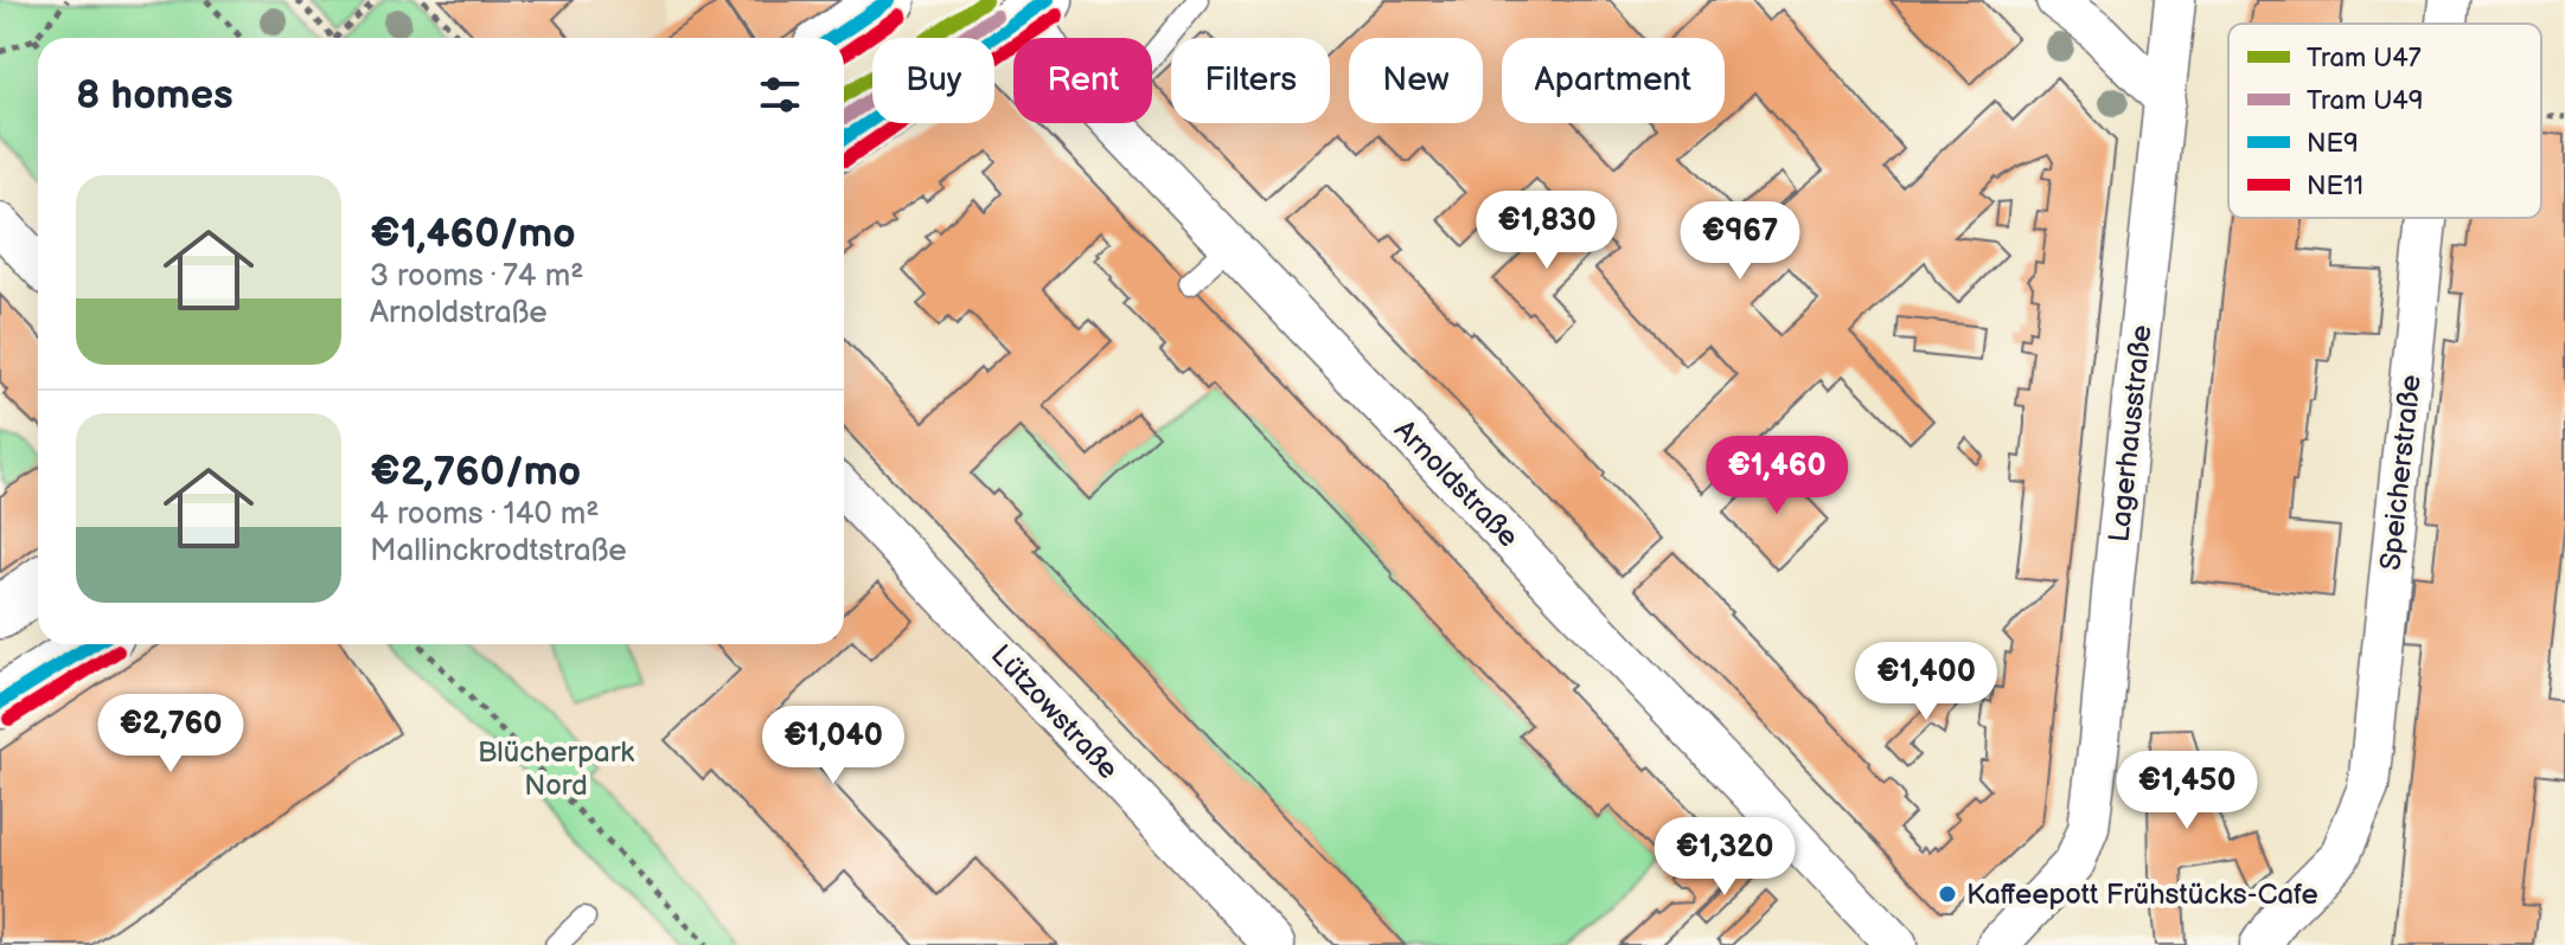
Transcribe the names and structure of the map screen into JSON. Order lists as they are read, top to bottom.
{
  "streets": {
    "street": [
      "Lagerhausstraße",
      "Speicherstraße",
      "Arnoldstraße",
      "Lützowstraße"
    ]
  },
  "parks": ["Blücherpark Nord"],
  "places": ["Kaffeepott Frühstücks-Cafe"],
  "lines": [
    "tram line U47",
    "transit line NE9",
    "tram line U49",
    "transit line NE11"
  ],
  "legend": [
    "Tram U47",
    "Tram U49",
    "NE9",
    "NE11"
  ],
  "page": {
    "chip": [
      "Buy",
      "Rent",
      "Filters",
      "New",
      "Apartment"
    ],
    "heading": "8 homes",
    "list": [
      {
        "name": "€1,460/mo",
        "note": "3 rooms · 74 m² · Arnoldstraße"
      },
      {
        "name": "€2,760/mo",
        "note": "4 rooms · 140 m² · Mallinckrodtstraße"
      }
    ],
    "price": [
      "€1,830",
      "€967",
      "€1,460",
      "€1,400",
      "€2,760",
      "€1,040",
      "€1,450",
      "€1,320"
    ]
  }
}
